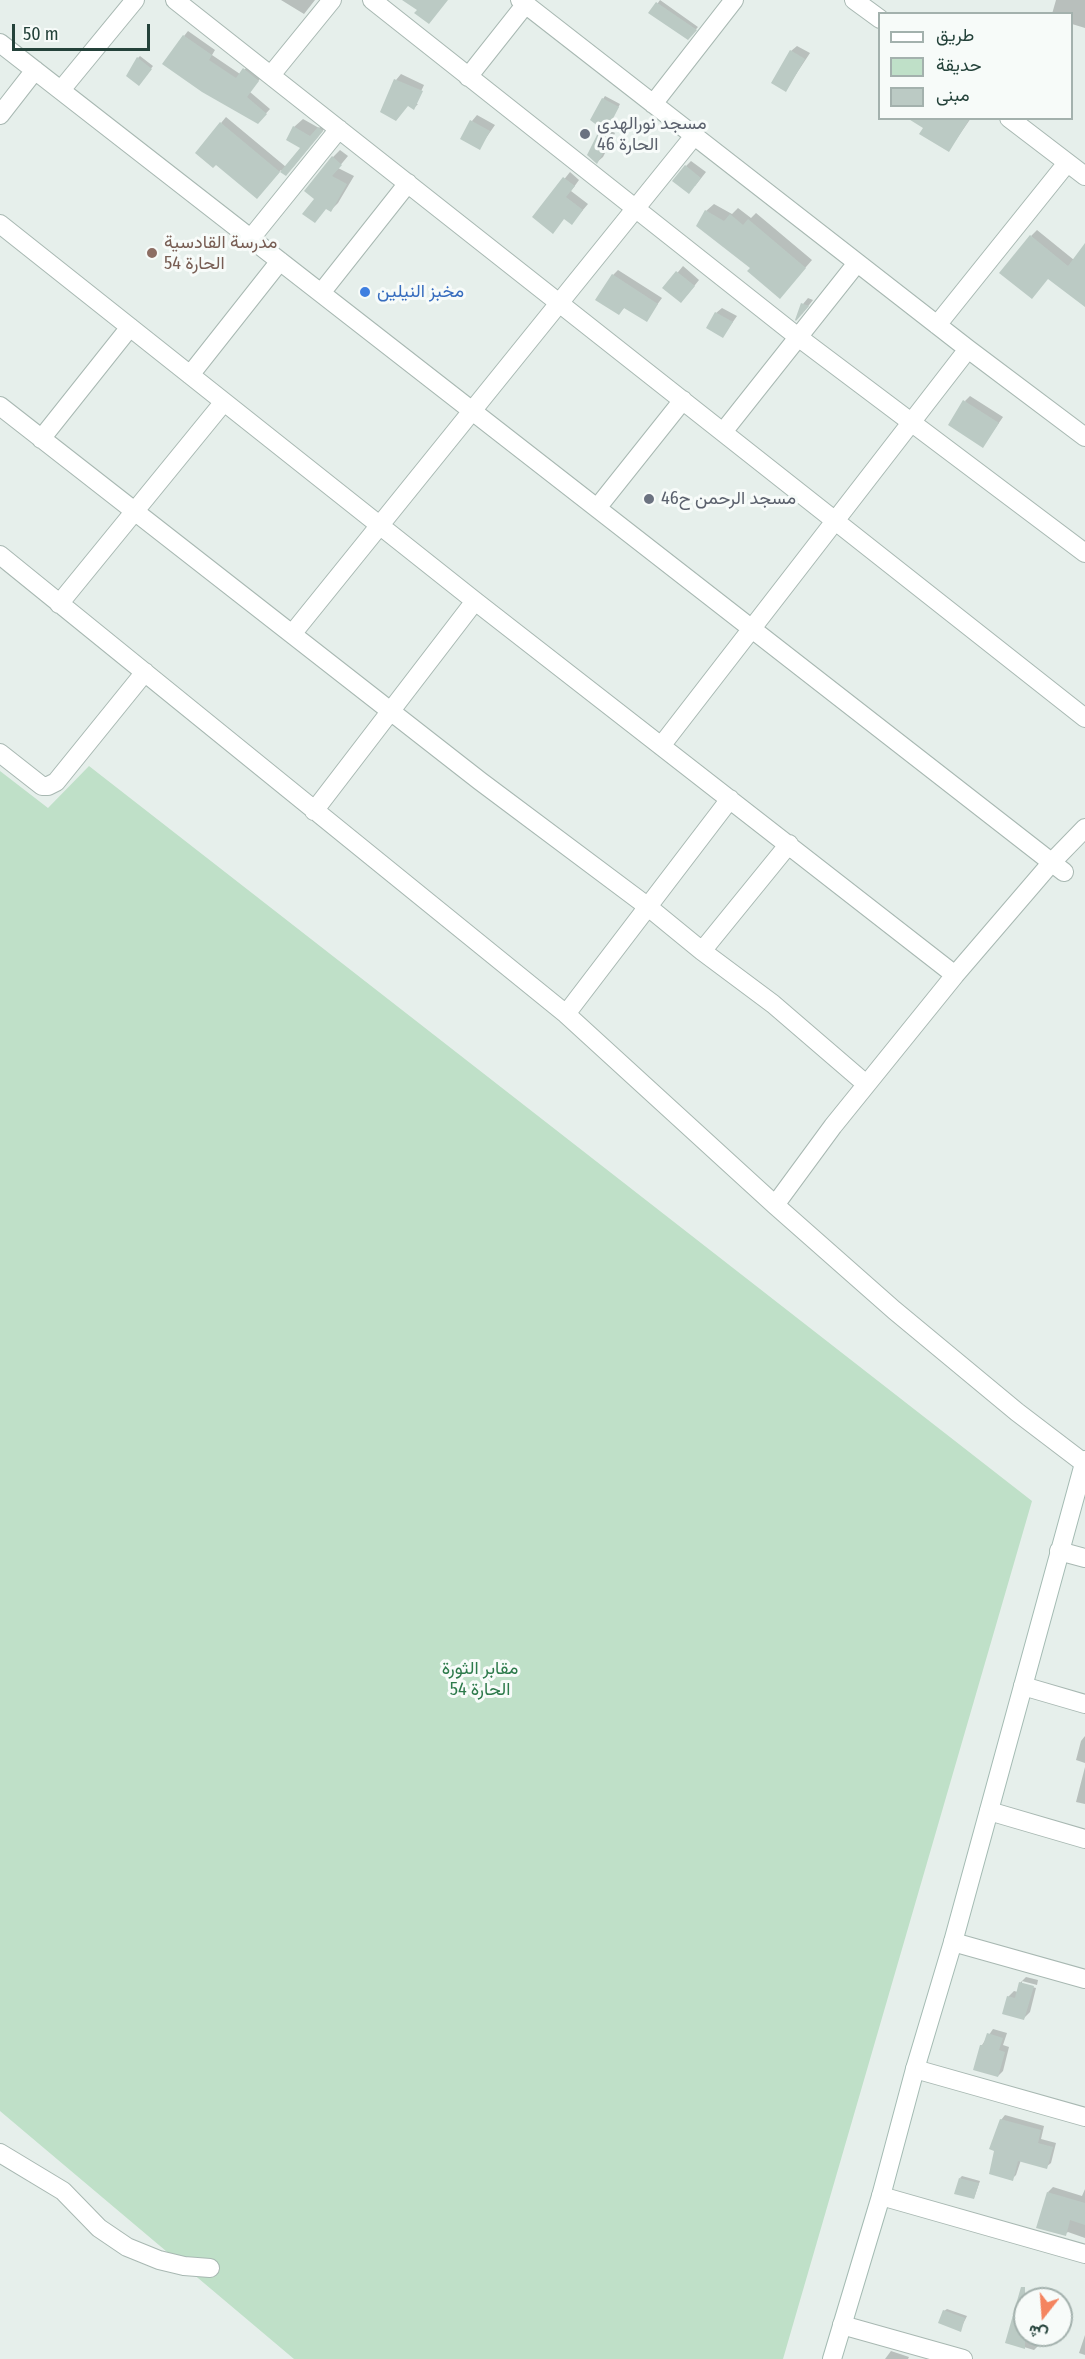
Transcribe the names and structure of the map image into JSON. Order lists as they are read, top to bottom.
{
  "parks": ["مقابر الثورة الحارة 54"],
  "places": [
    "مسجد نورالهدى الحارة 46",
    "مدرسة القادسية الحارة 54",
    "مخبز النيلين",
    "مسجد الرحمن ح46"
  ],
  "legend": ["طريق", "حديقة", "مبنى"],
  "scale_bar": "50 m",
  "north": "bottom"
}
